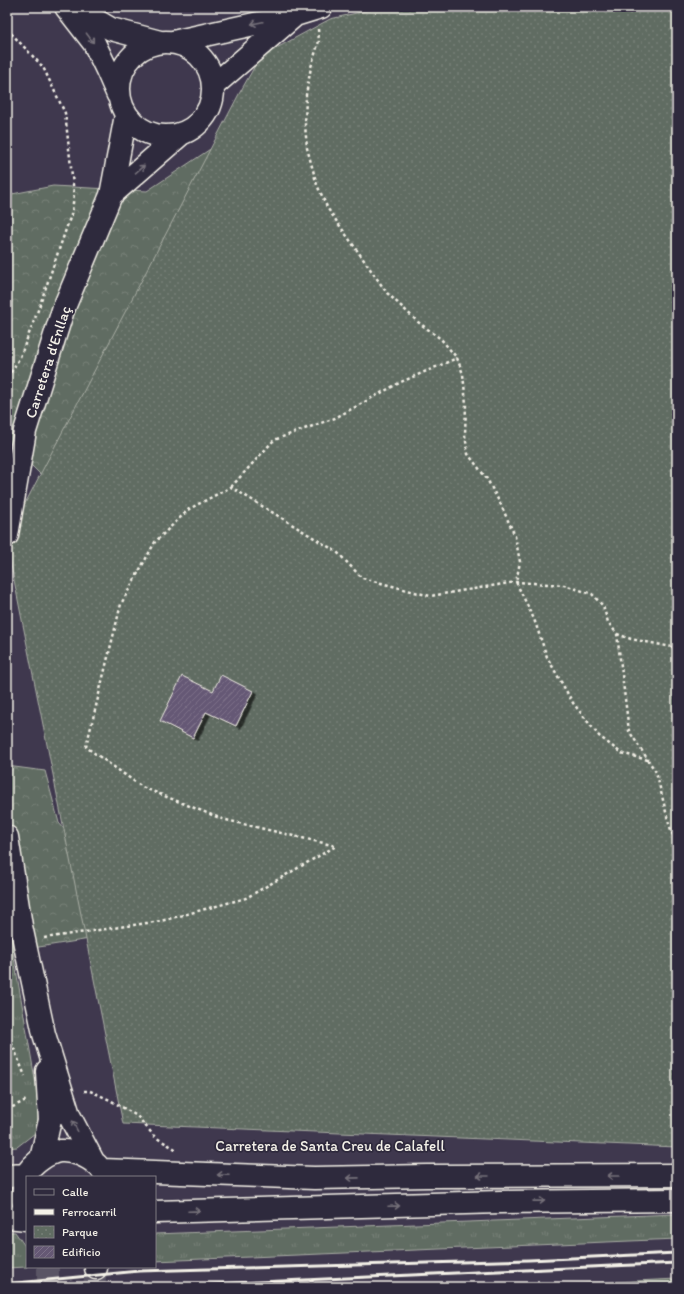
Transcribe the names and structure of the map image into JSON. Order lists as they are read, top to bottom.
{
  "streets": {
    "street": ["Carretera d'Enllaç"]
  },
  "legend": [
    "Calle",
    "Ferrocarril",
    "Parque",
    "Edificio"
  ]
}
